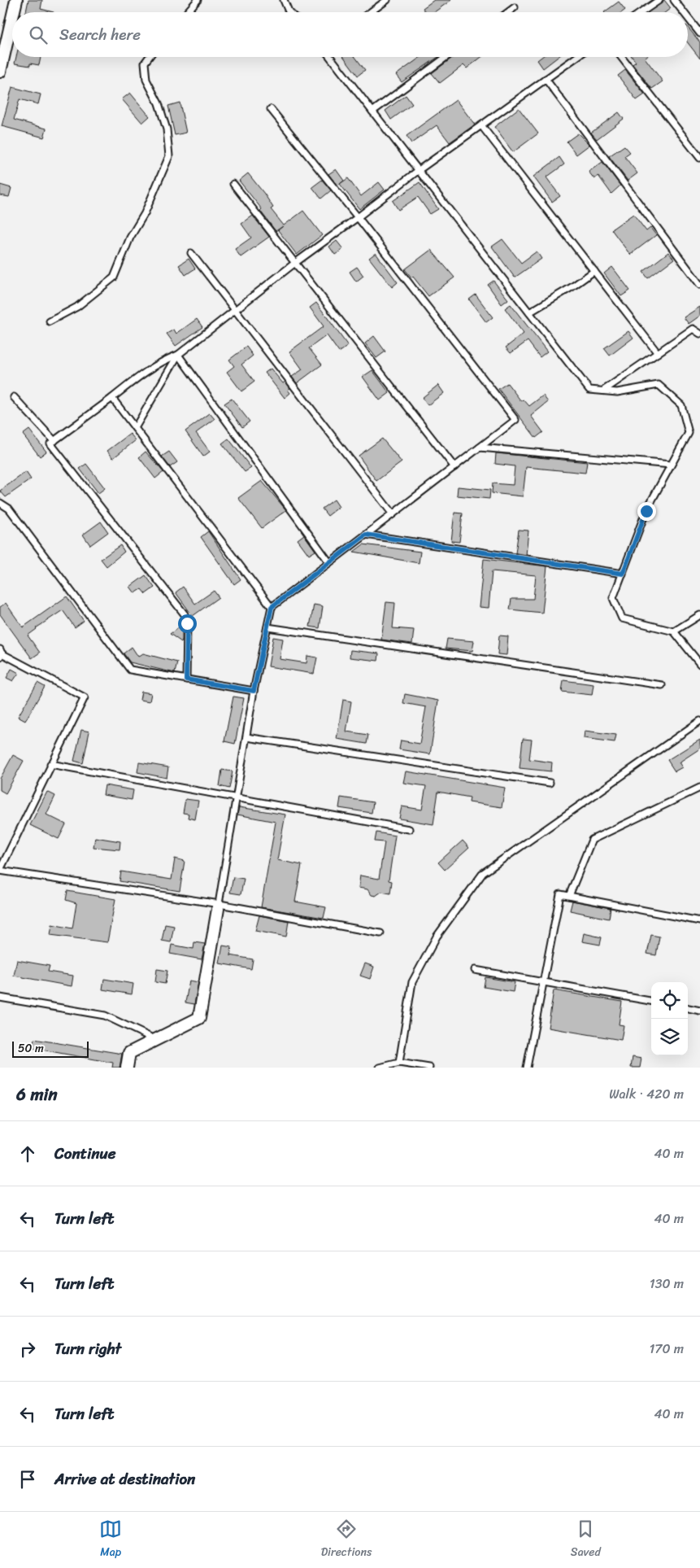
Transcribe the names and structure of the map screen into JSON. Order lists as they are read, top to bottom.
{
  "scale_bar": "50 m",
  "page": {
    "search": "Search here",
    "scale": "50 m",
    "heading": ["6 min", "Walk · 420 m"],
    "list": [
      ["Continue", "40 m"],
      ["Turn left", "40 m"],
      ["Turn left", "130 m"],
      ["Turn right", "170 m"],
      ["Turn left", "40 m"],
      "Arrive at destination"
    ],
    "nav": ["Map", "Directions", "Saved"]
  }
}
